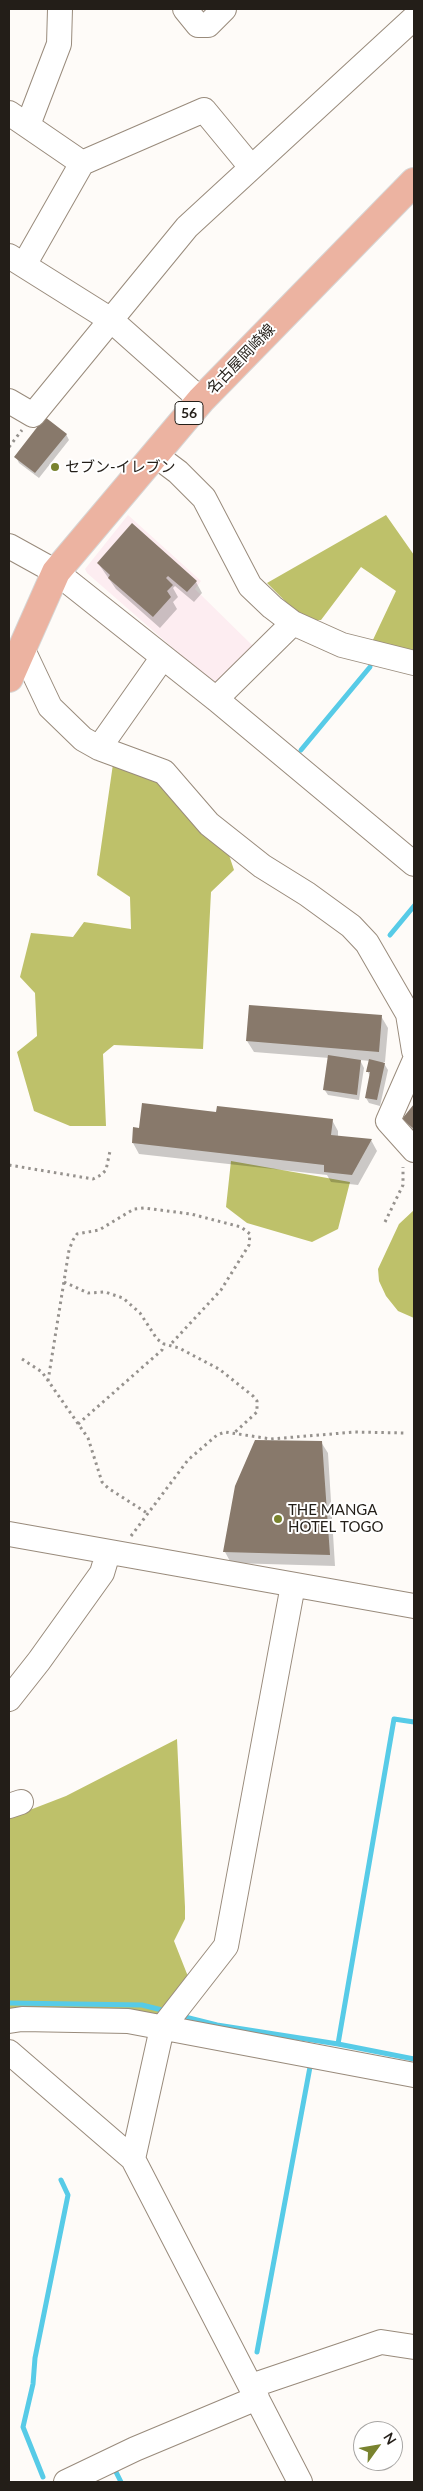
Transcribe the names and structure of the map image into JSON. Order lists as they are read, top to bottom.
{
  "streets": {
    "main road": ["名古屋岡崎線", "56"]
  },
  "places": ["セブン-イレブン", "THE MANGA HOTEL TOGO"],
  "north": "top right"
}
